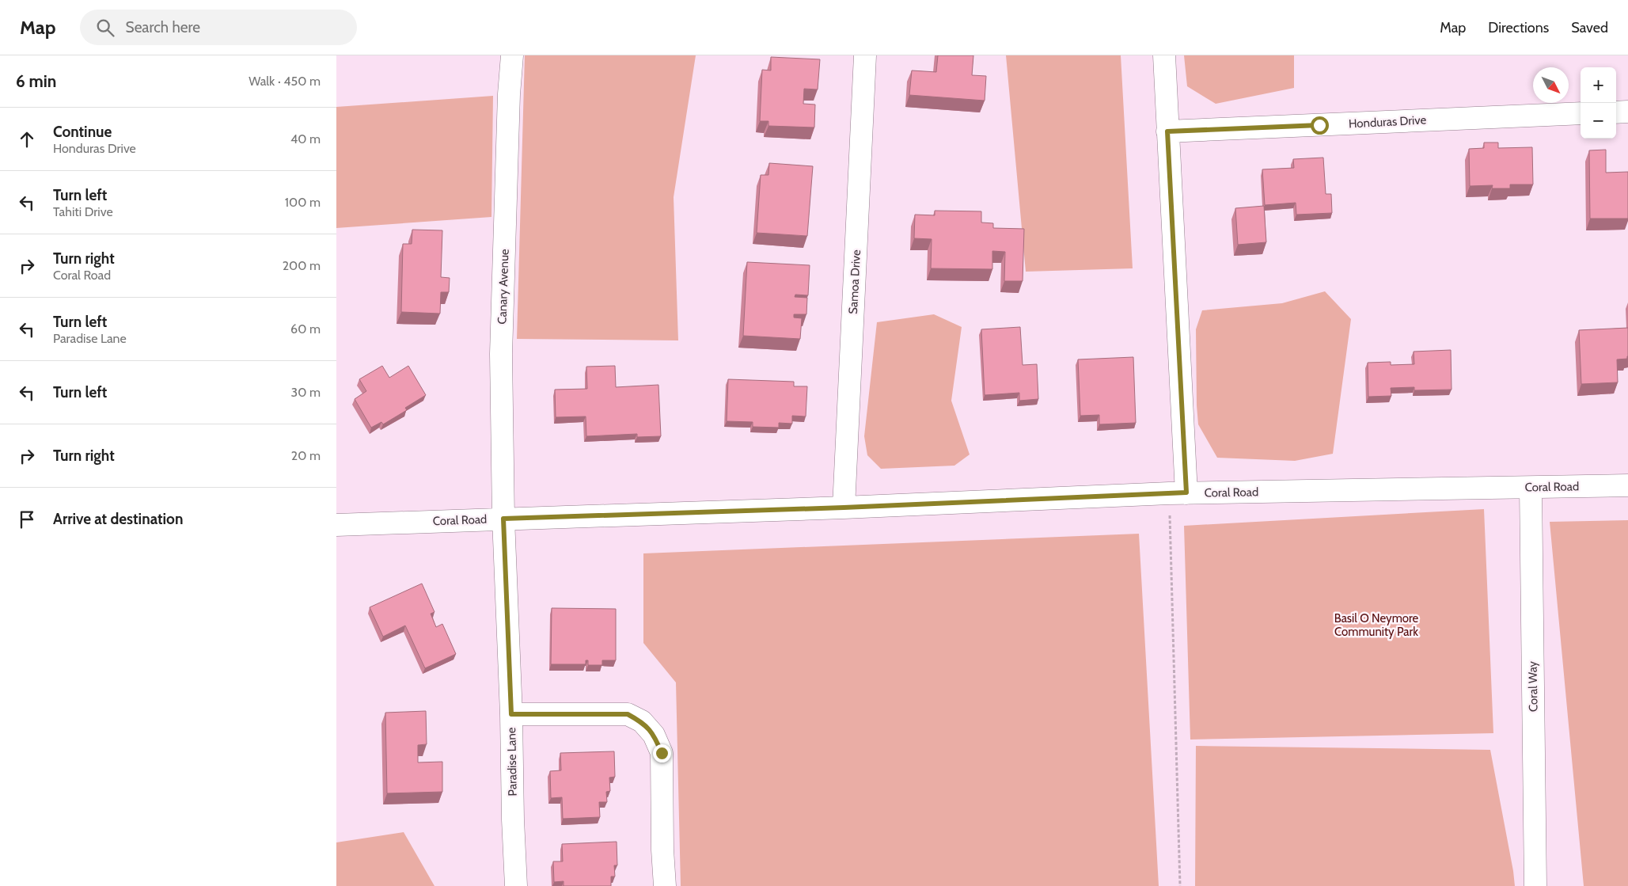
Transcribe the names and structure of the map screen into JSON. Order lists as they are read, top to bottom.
{
  "streets": {
    "street": [
      "Honduras Drive",
      "Samoa Drive",
      "Canary Avenue",
      "Coral Road",
      "Coral Way",
      "Paradise Lane"
    ]
  },
  "crossings": [
    ["Samoa Drive", "Coral Road"],
    ["Canary Avenue", "Coral Road"],
    ["Canary Avenue", "Paradise Lane"],
    ["Coral Road", "Coral Way"],
    ["Coral Road", "Paradise Lane"]
  ],
  "parks": ["Basil O Neymore Community Park"],
  "north": "bottom right",
  "page": {
    "header": "Map",
    "search": "Search here",
    "nav": ["Map", "Directions", "Saved"],
    "heading": ["6 min", "Walk · 450 m"],
    "map_buttons": ["+", "−"],
    "list": [
      ["Continue", "Honduras Drive", "40 m"],
      ["Turn left", "Tahiti Drive", "100 m"],
      ["Turn right", "Coral Road", "200 m"],
      ["Turn left", "Paradise Lane", "60 m"],
      ["Turn left", "30 m"],
      ["Turn right", "20 m"],
      "Arrive at destination"
    ]
  }
}
